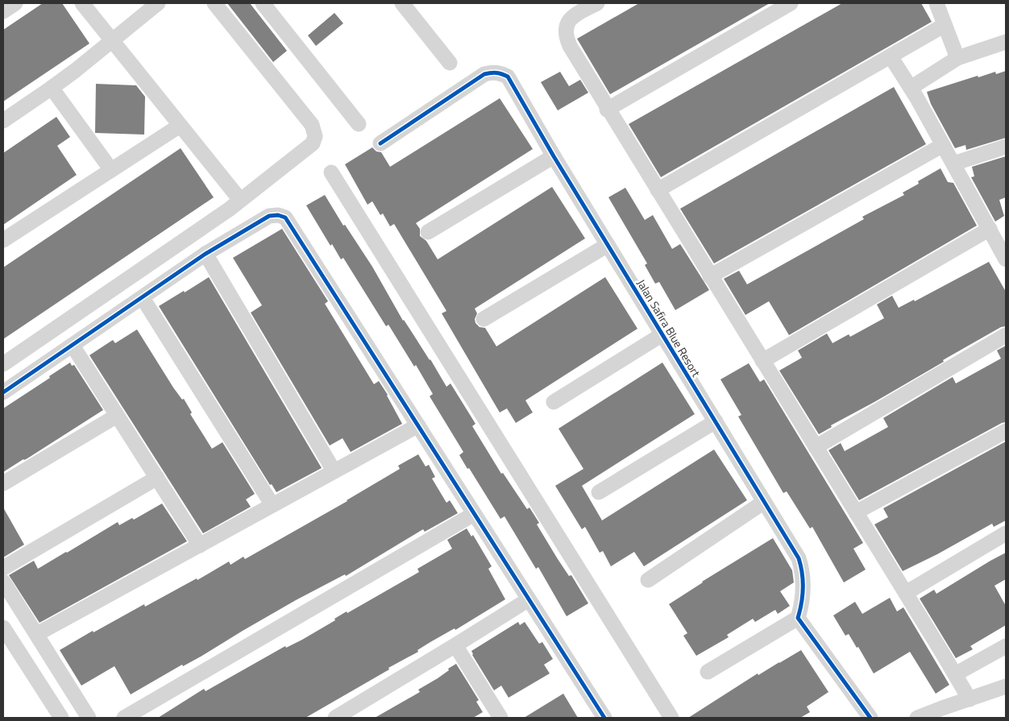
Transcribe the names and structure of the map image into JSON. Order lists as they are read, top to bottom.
{
  "streets": {
    "street": ["Jalan Safira Blue Resort"]
  }
}
